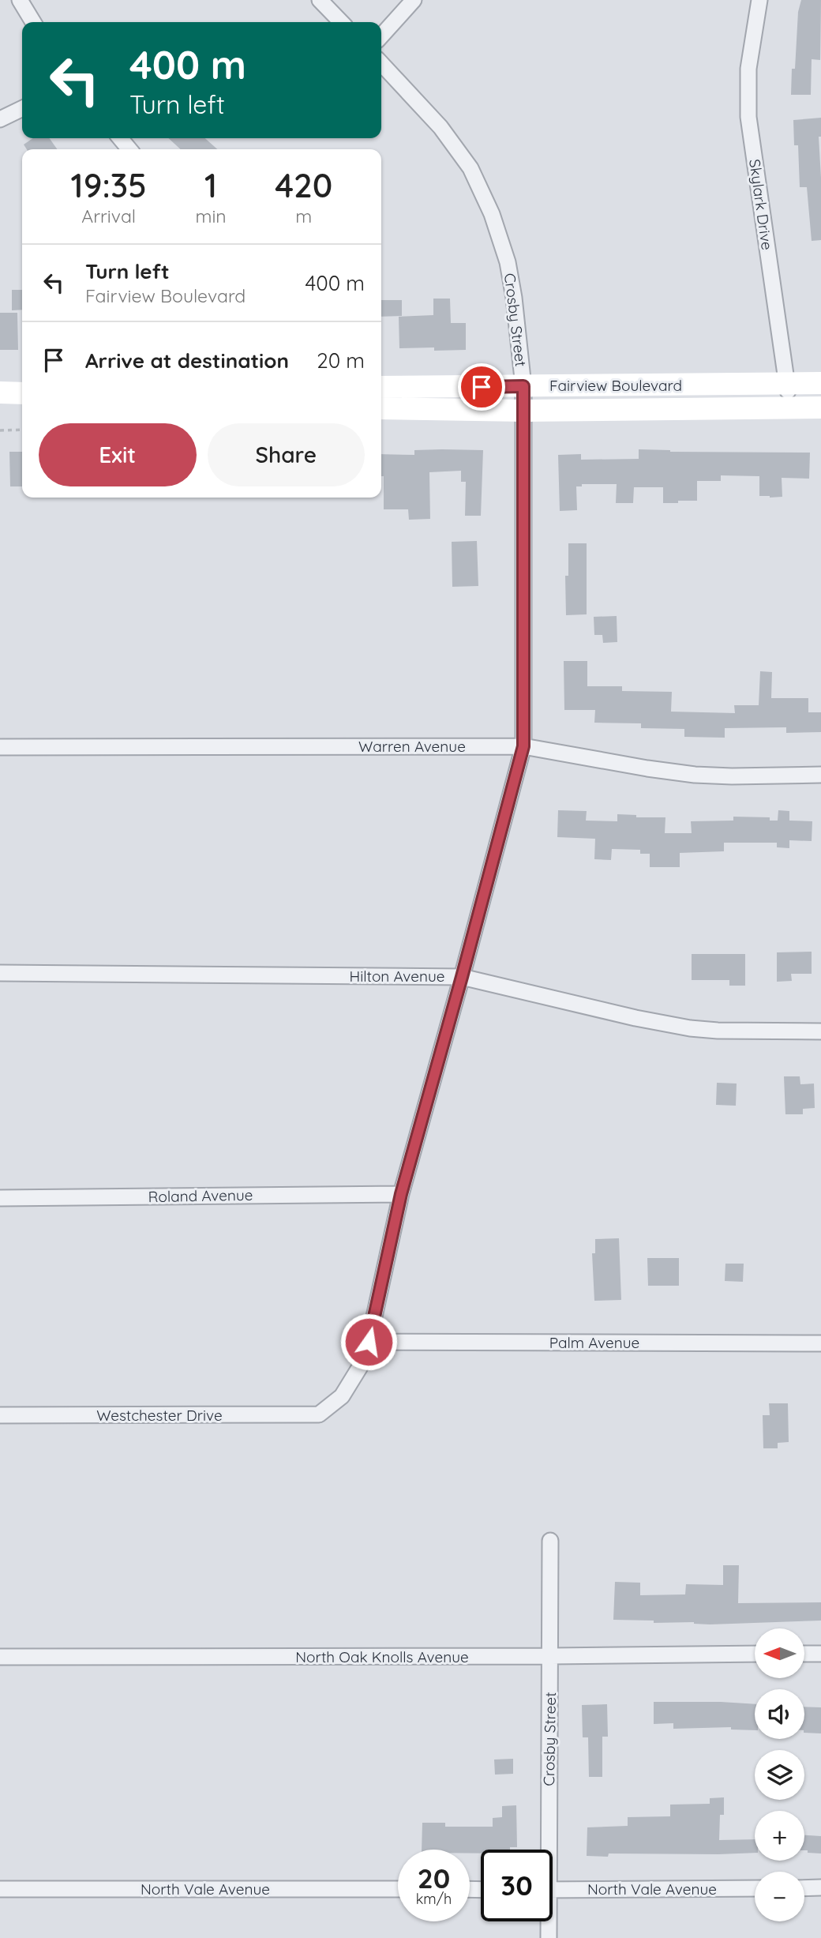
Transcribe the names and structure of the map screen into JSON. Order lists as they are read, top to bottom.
{
  "streets": {
    "street": [
      "Skylark Drive",
      "Crosby Street",
      "Fairview Boulevard",
      "Warren Avenue",
      "Hilton Avenue",
      "Roland Avenue",
      "Palm Avenue",
      "Westchester Drive",
      "North Oak Knolls Avenue",
      "North Vale Avenue"
    ]
  },
  "crossings": [
    ["Skylark Drive", "Fairview Boulevard"],
    ["Crosby Street", "Fairview Boulevard"],
    ["Crosby Street", "Warren Avenue"],
    ["Crosby Street", "Hilton Avenue"],
    ["Crosby Street", "Roland Avenue"],
    ["Crosby Street", "Palm Avenue"],
    ["Crosby Street", "Westchester Drive"],
    ["Crosby Street", "North Oak Knolls Avenue"]
  ],
  "north": "left",
  "page": {
    "turn": ["400 m", "Turn left"],
    "eta": [
      "19:35",
      "Arrival",
      "1",
      "min",
      "420",
      "m"
    ],
    "list": [
      {
        "name": "Turn left",
        "note": "Fairview Boulevard",
        "value": "400 m"
      },
      {
        "name": "Arrive at destination",
        "value": "20 m"
      }
    ],
    "buttons": ["Exit", "Share"],
    "map_buttons": ["+", "−"],
    "speed": "20 km/h",
    "limit": "30"
  }
}
